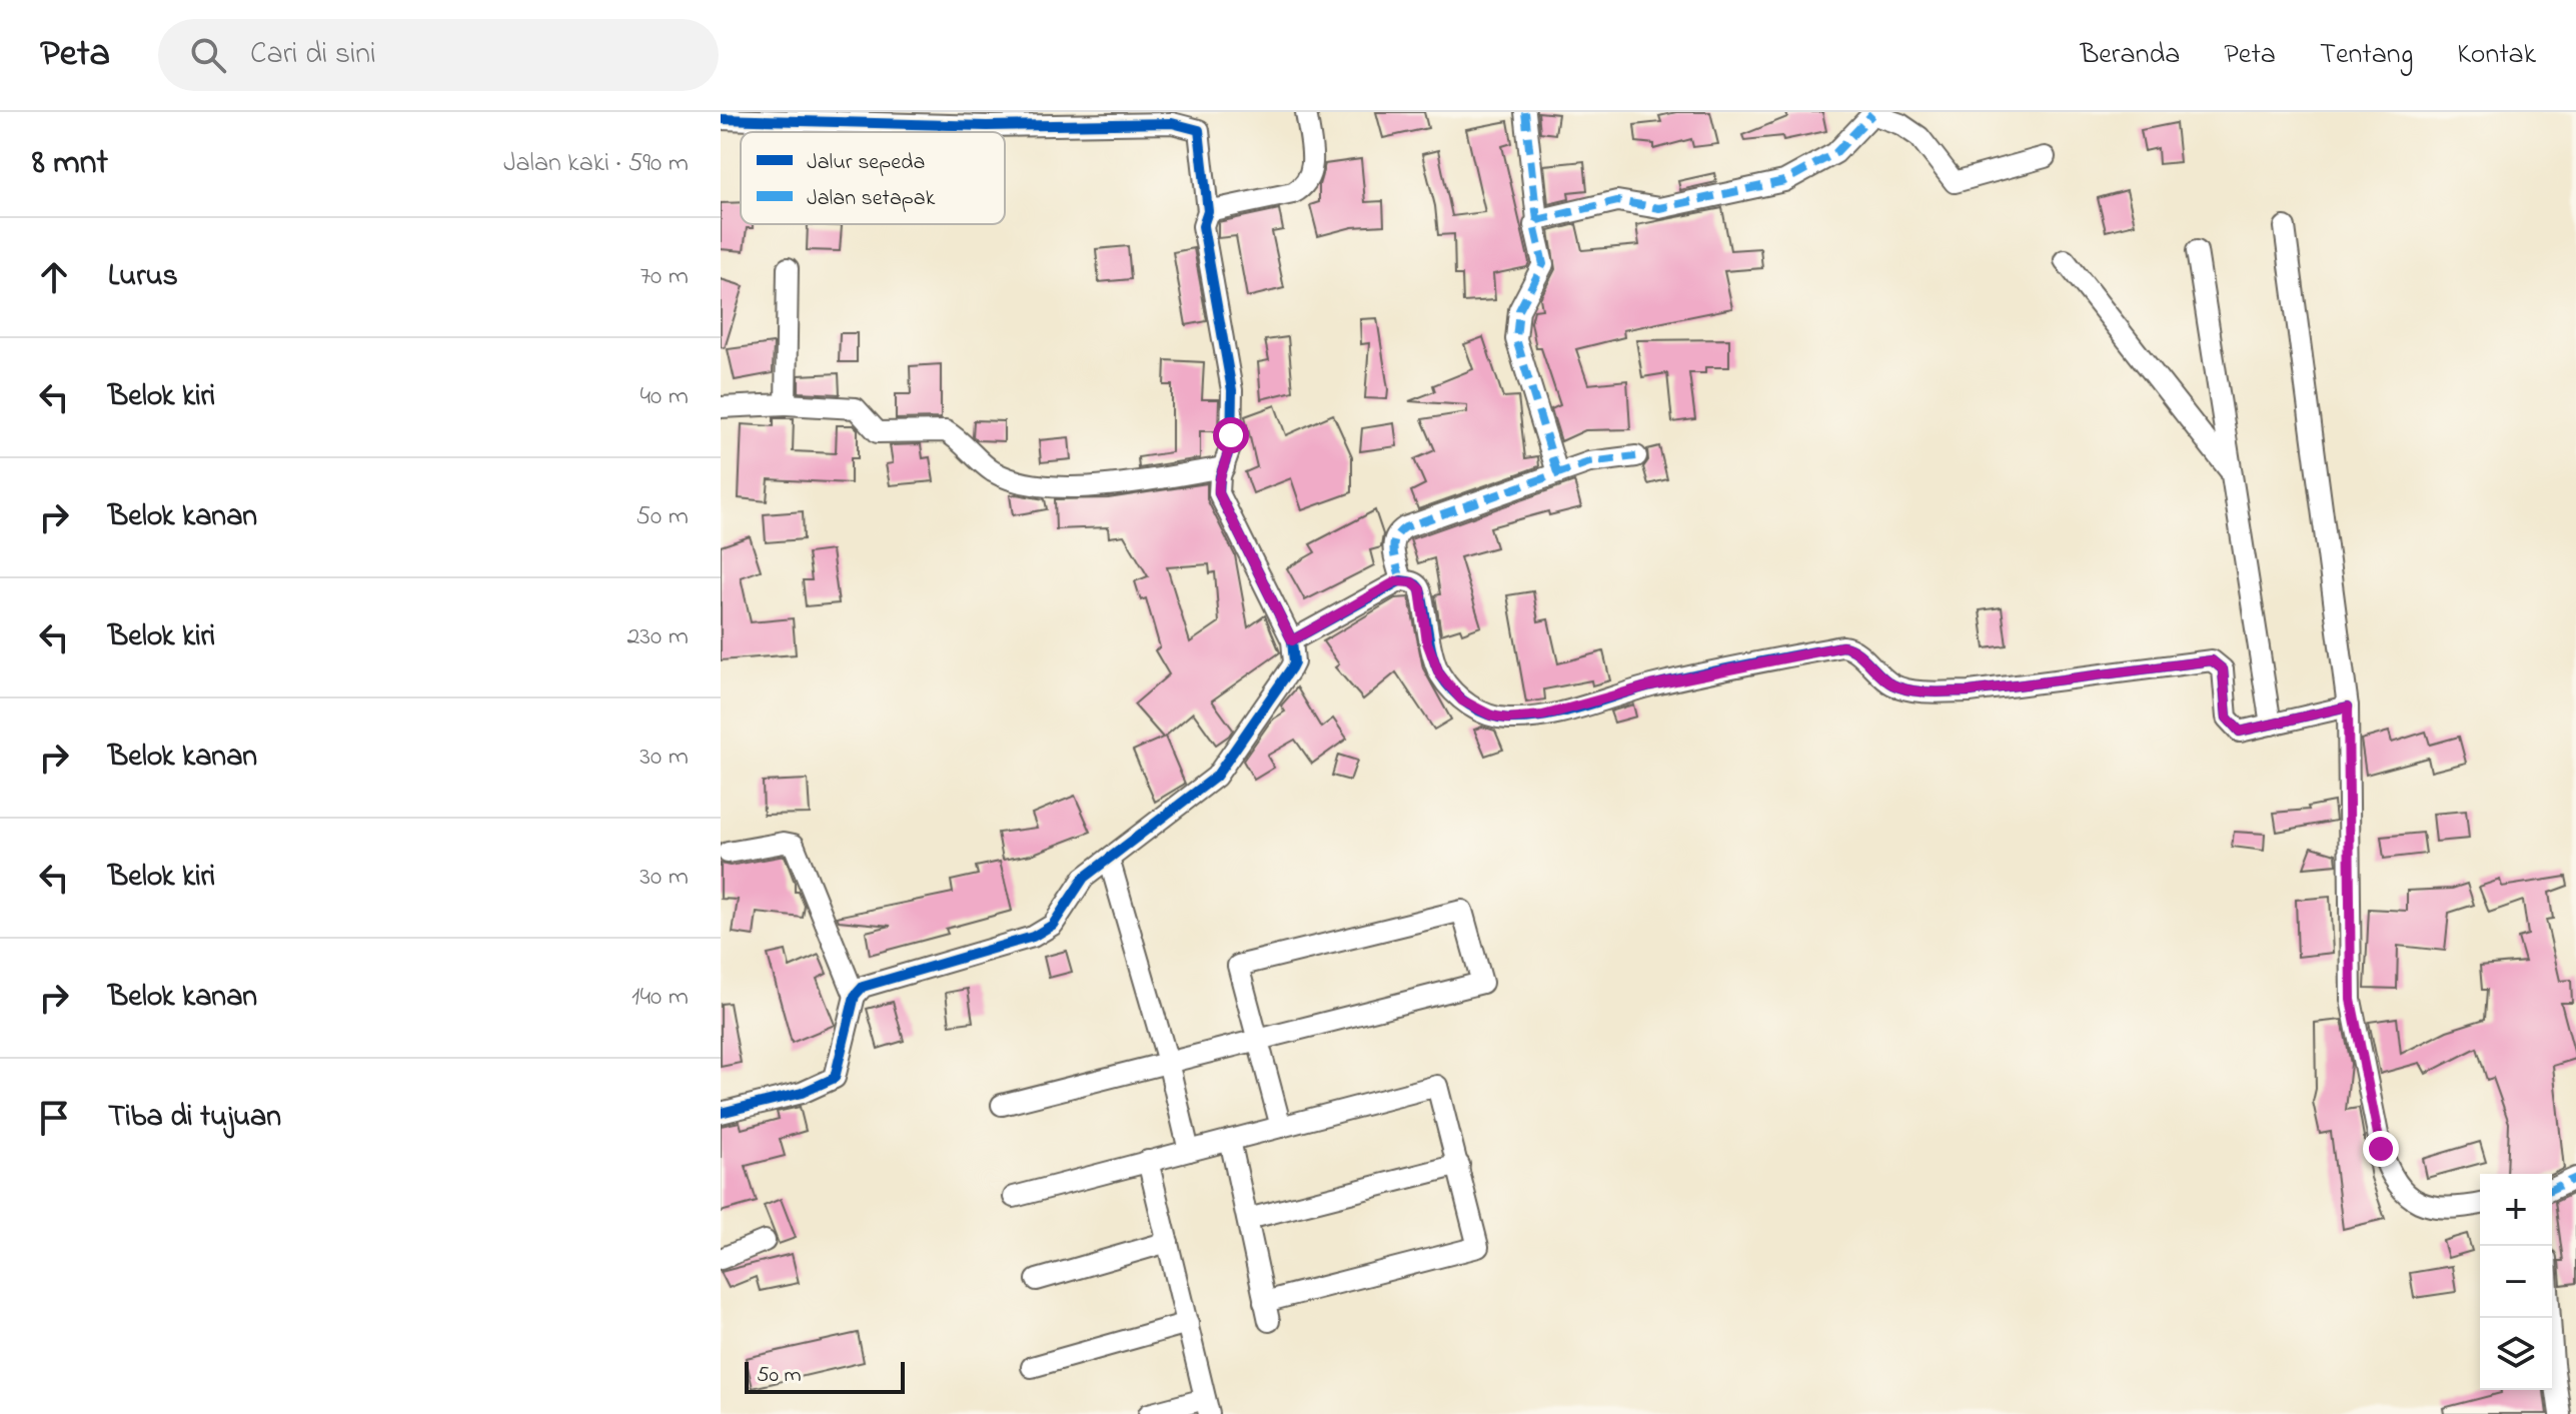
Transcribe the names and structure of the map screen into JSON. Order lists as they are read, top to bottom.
{
  "legend": ["Jalur sepeda", "Jalan setapak"],
  "scale_bar": "50 m",
  "page": {
    "header": "Peta",
    "search": "Cari di sini",
    "nav": [
      "Beranda",
      "Peta",
      "Tentang",
      "Kontak"
    ],
    "heading": ["8 mnt", "Jalan kaki · 590 m"],
    "list": [
      ["Lurus", "70 m"],
      ["Belok kiri", "40 m"],
      ["Belok kanan", "50 m"],
      ["Belok kiri", "230 m"],
      ["Belok kanan", "30 m"],
      ["Belok kiri", "30 m"],
      ["Belok kanan", "140 m"],
      "Tiba di tujuan"
    ],
    "map_buttons": ["+", "−"],
    "scale": "50 m"
  }
}
